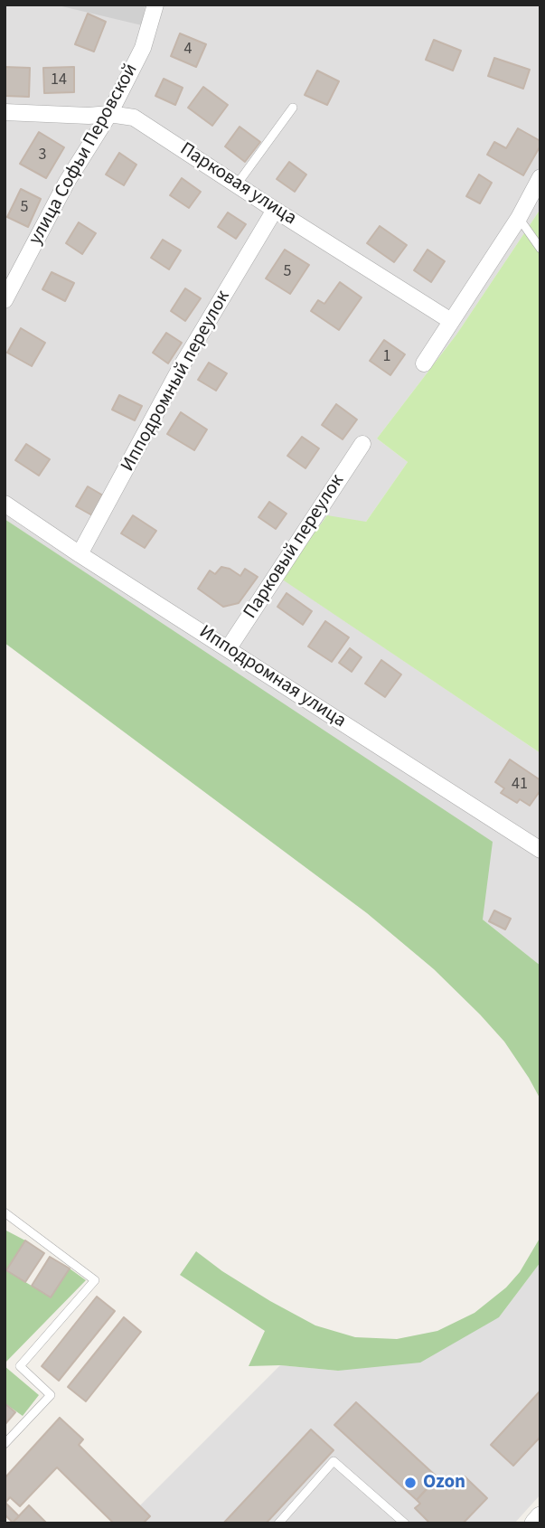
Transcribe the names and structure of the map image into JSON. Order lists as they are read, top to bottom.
{
  "streets": {
    "street": [
      "улица Софьи Перовской",
      "Парковая улица",
      "Ипподромный переулок",
      "Парковый переулок",
      "Ипподромная улица"
    ]
  },
  "crossings": [
    ["улица Софьи Перовской", "Парковая улица"],
    ["Парковая улица", "Ипподромный переулок"],
    ["Ипподромный переулок", "Ипподромная улица"],
    ["Парковый переулок", "Ипподромная улица"]
  ],
  "places": ["Ozon"],
  "house_numbers": [
    "4",
    "14",
    "3",
    "5",
    "5",
    "1",
    "41"
  ]
}
